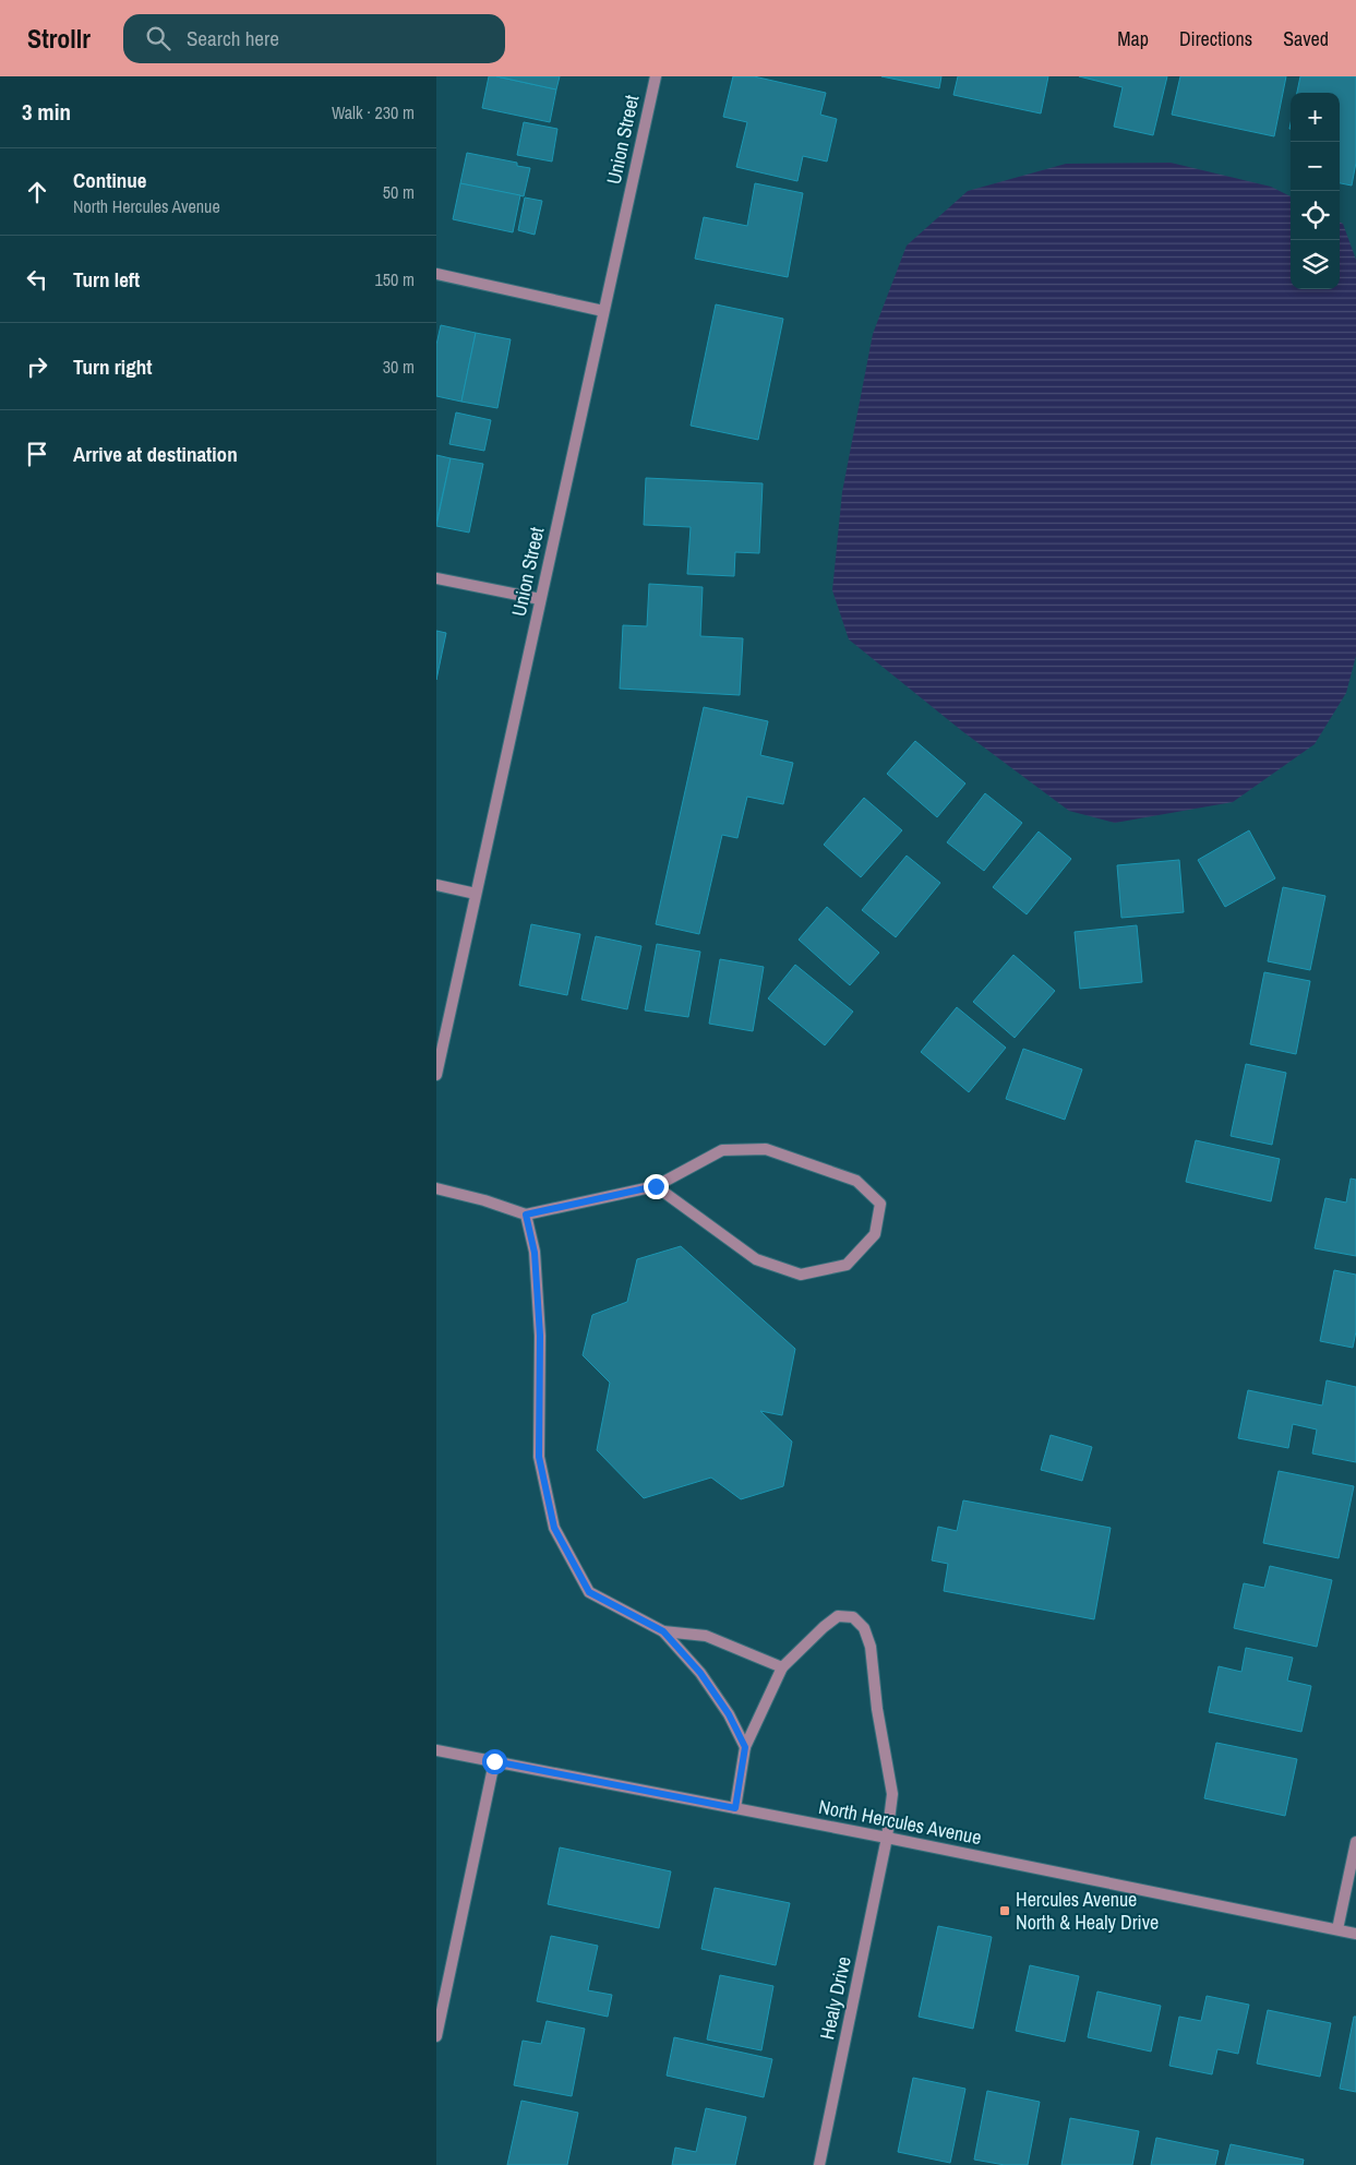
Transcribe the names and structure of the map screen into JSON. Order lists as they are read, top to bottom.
{
  "streets": {
    "street": ["Union Street", "North Hercules Avenue", "Healy Drive"]
  },
  "crossings": [
    ["North Hercules Avenue", "Healy Drive"]
  ],
  "places": {
    "transit": ["Hercules Avenue North & Healy Drive"]
  },
  "page": {
    "header": "Strollr",
    "search": "Search here",
    "nav": ["Map", "Directions", "Saved"],
    "heading": ["3 min", "Walk · 230 m"],
    "map_buttons": ["+", "−"],
    "list": [
      ["Continue", "North Hercules Avenue", "50 m"],
      ["Turn left", "150 m"],
      ["Turn right", "30 m"],
      "Arrive at destination"
    ]
  }
}
